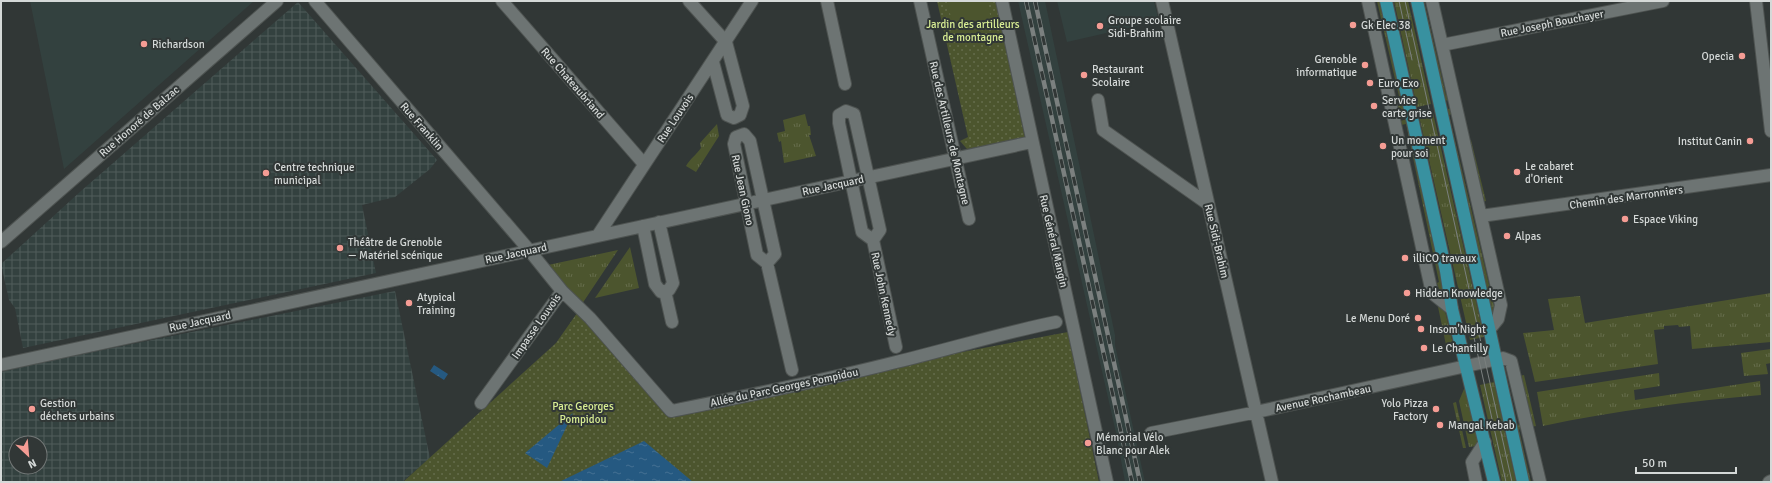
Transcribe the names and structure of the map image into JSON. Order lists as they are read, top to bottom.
{
  "streets": {
    "street": [
      "Rue Joseph Bouchayer",
      "Rue Chateaubriand",
      "Rue Louvois",
      "Rue Honoré de Balzac",
      "Rue Franklin",
      "Rue des Artilleurs de Montagne",
      "Rue Jacquard",
      "Rue Jean Giono",
      "Chemin des Marronniers",
      "Rue Général Mangin",
      "Rue Sidi-Brahim",
      "Rue John Kennedy",
      "Impasse Louvois",
      "Allée du Parc Georges Pompidou",
      "Avenue Rochambeau"
    ]
  },
  "crossings": [
    ["Rue Chateaubriand", "Rue Louvois"],
    ["Rue Louvois", "Rue Jacquard"],
    ["Rue Franklin", "Rue Jacquard"],
    ["Rue Franklin", "Impasse Louvois"],
    ["Rue des Artilleurs de Montagne", "Rue Jacquard"],
    ["Rue Jacquard", "Rue Jean Giono"],
    ["Rue Jacquard", "Rue Général Mangin"],
    ["Rue Jacquard", "Rue John Kennedy"],
    ["Rue Jacquard", "Impasse Louvois"],
    ["Rue Sidi-Brahim", "Avenue Rochambeau"],
    ["Impasse Louvois", "Allée du Parc Georges Pompidou"]
  ],
  "parks": ["Jardin des artilleurs de montagne", "Parc Georges Pompidou"],
  "places": [
    "Gk Elec 38",
    "Groupe scolaire Sidi-Brahim",
    "Richardson",
    "Opecia",
    "Grenoble informatique",
    "Restaurant Scolaire",
    "Euro Exo",
    "Service carte grise",
    "Institut Canin",
    "Un moment pour soi",
    "Le cabaret d'Orient",
    "Centre technique municipal",
    "Espace Viking",
    "Alpas",
    "Théâtre de Grenoble — Matériel scénique",
    "illiCO travaux",
    "Hidden Knowledge",
    "Atypical Training",
    "Le Menu Doré",
    "Insom'Night",
    "Le Chantilly",
    "Gestion déchets urbains",
    "Yolo Pizza Factory",
    "Mangal Kebab",
    "Mémorial Vélo Blanc pour Alek"
  ],
  "scale_bar": "50 m",
  "north": "bottom right"
}
